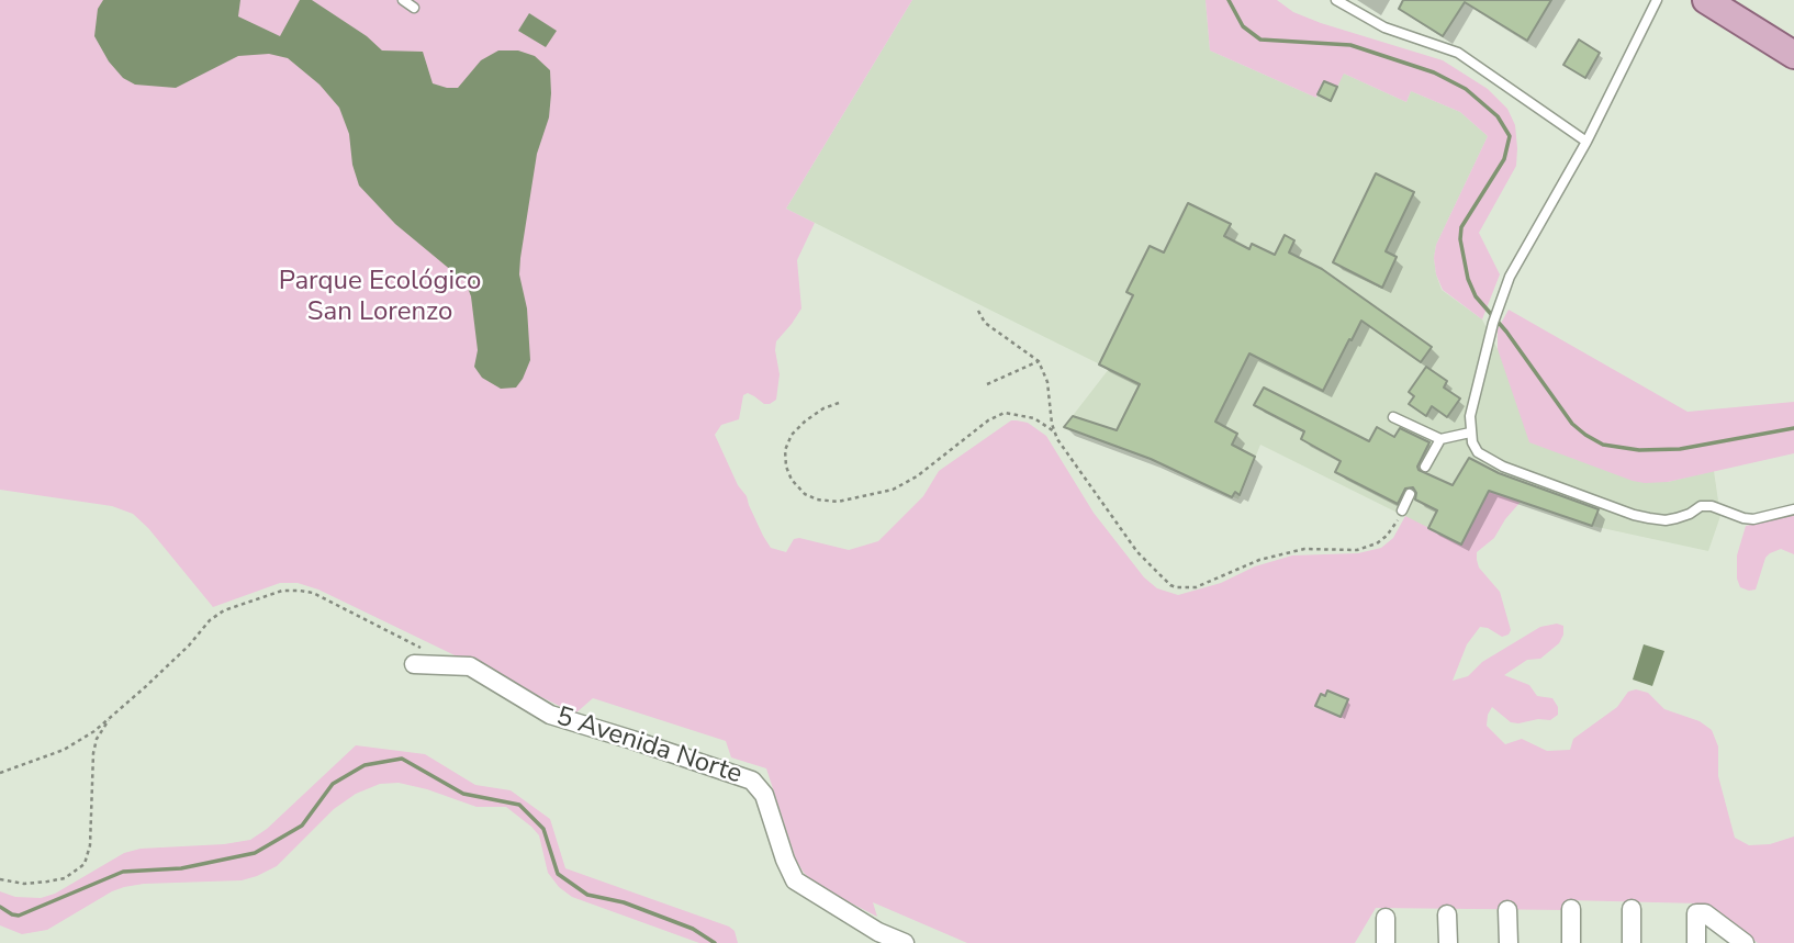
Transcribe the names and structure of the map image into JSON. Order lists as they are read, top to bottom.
{
  "streets": {
    "street": ["5 Avenida Norte"]
  },
  "parks": ["Parque Ecológico San Lorenzo"]
}
